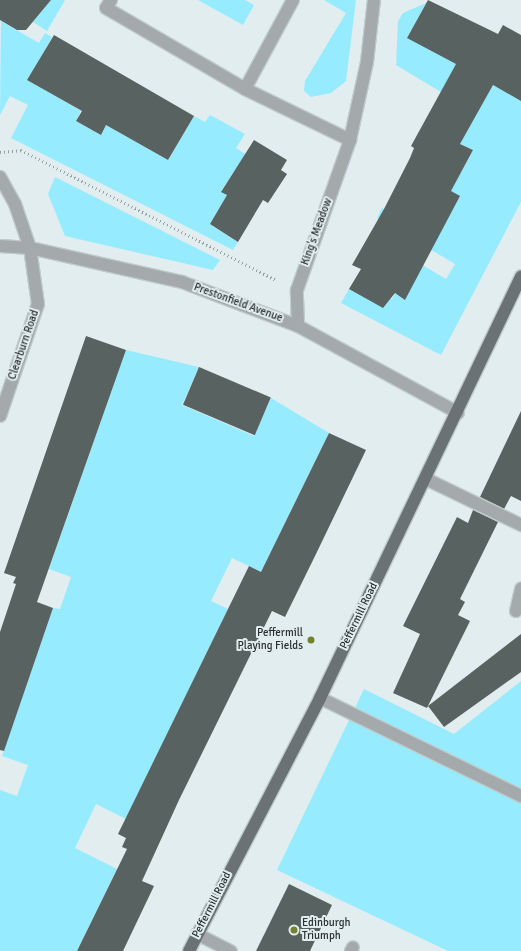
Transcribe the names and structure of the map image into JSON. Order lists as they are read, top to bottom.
{
  "streets": {
    "main road": ["Peffermill Road"],
    "street": ["King's Meadow", "Prestonfield Avenue", "Clearburn Road"]
  },
  "crossings": [
    ["King's Meadow", "Prestonfield Avenue"],
    ["Prestonfield Avenue", "Clearburn Road"],
    ["Prestonfield Avenue", "Peffermill Road"]
  ],
  "places": ["Peffermill Playing Fields", "Edinburgh Triumph"]
}
